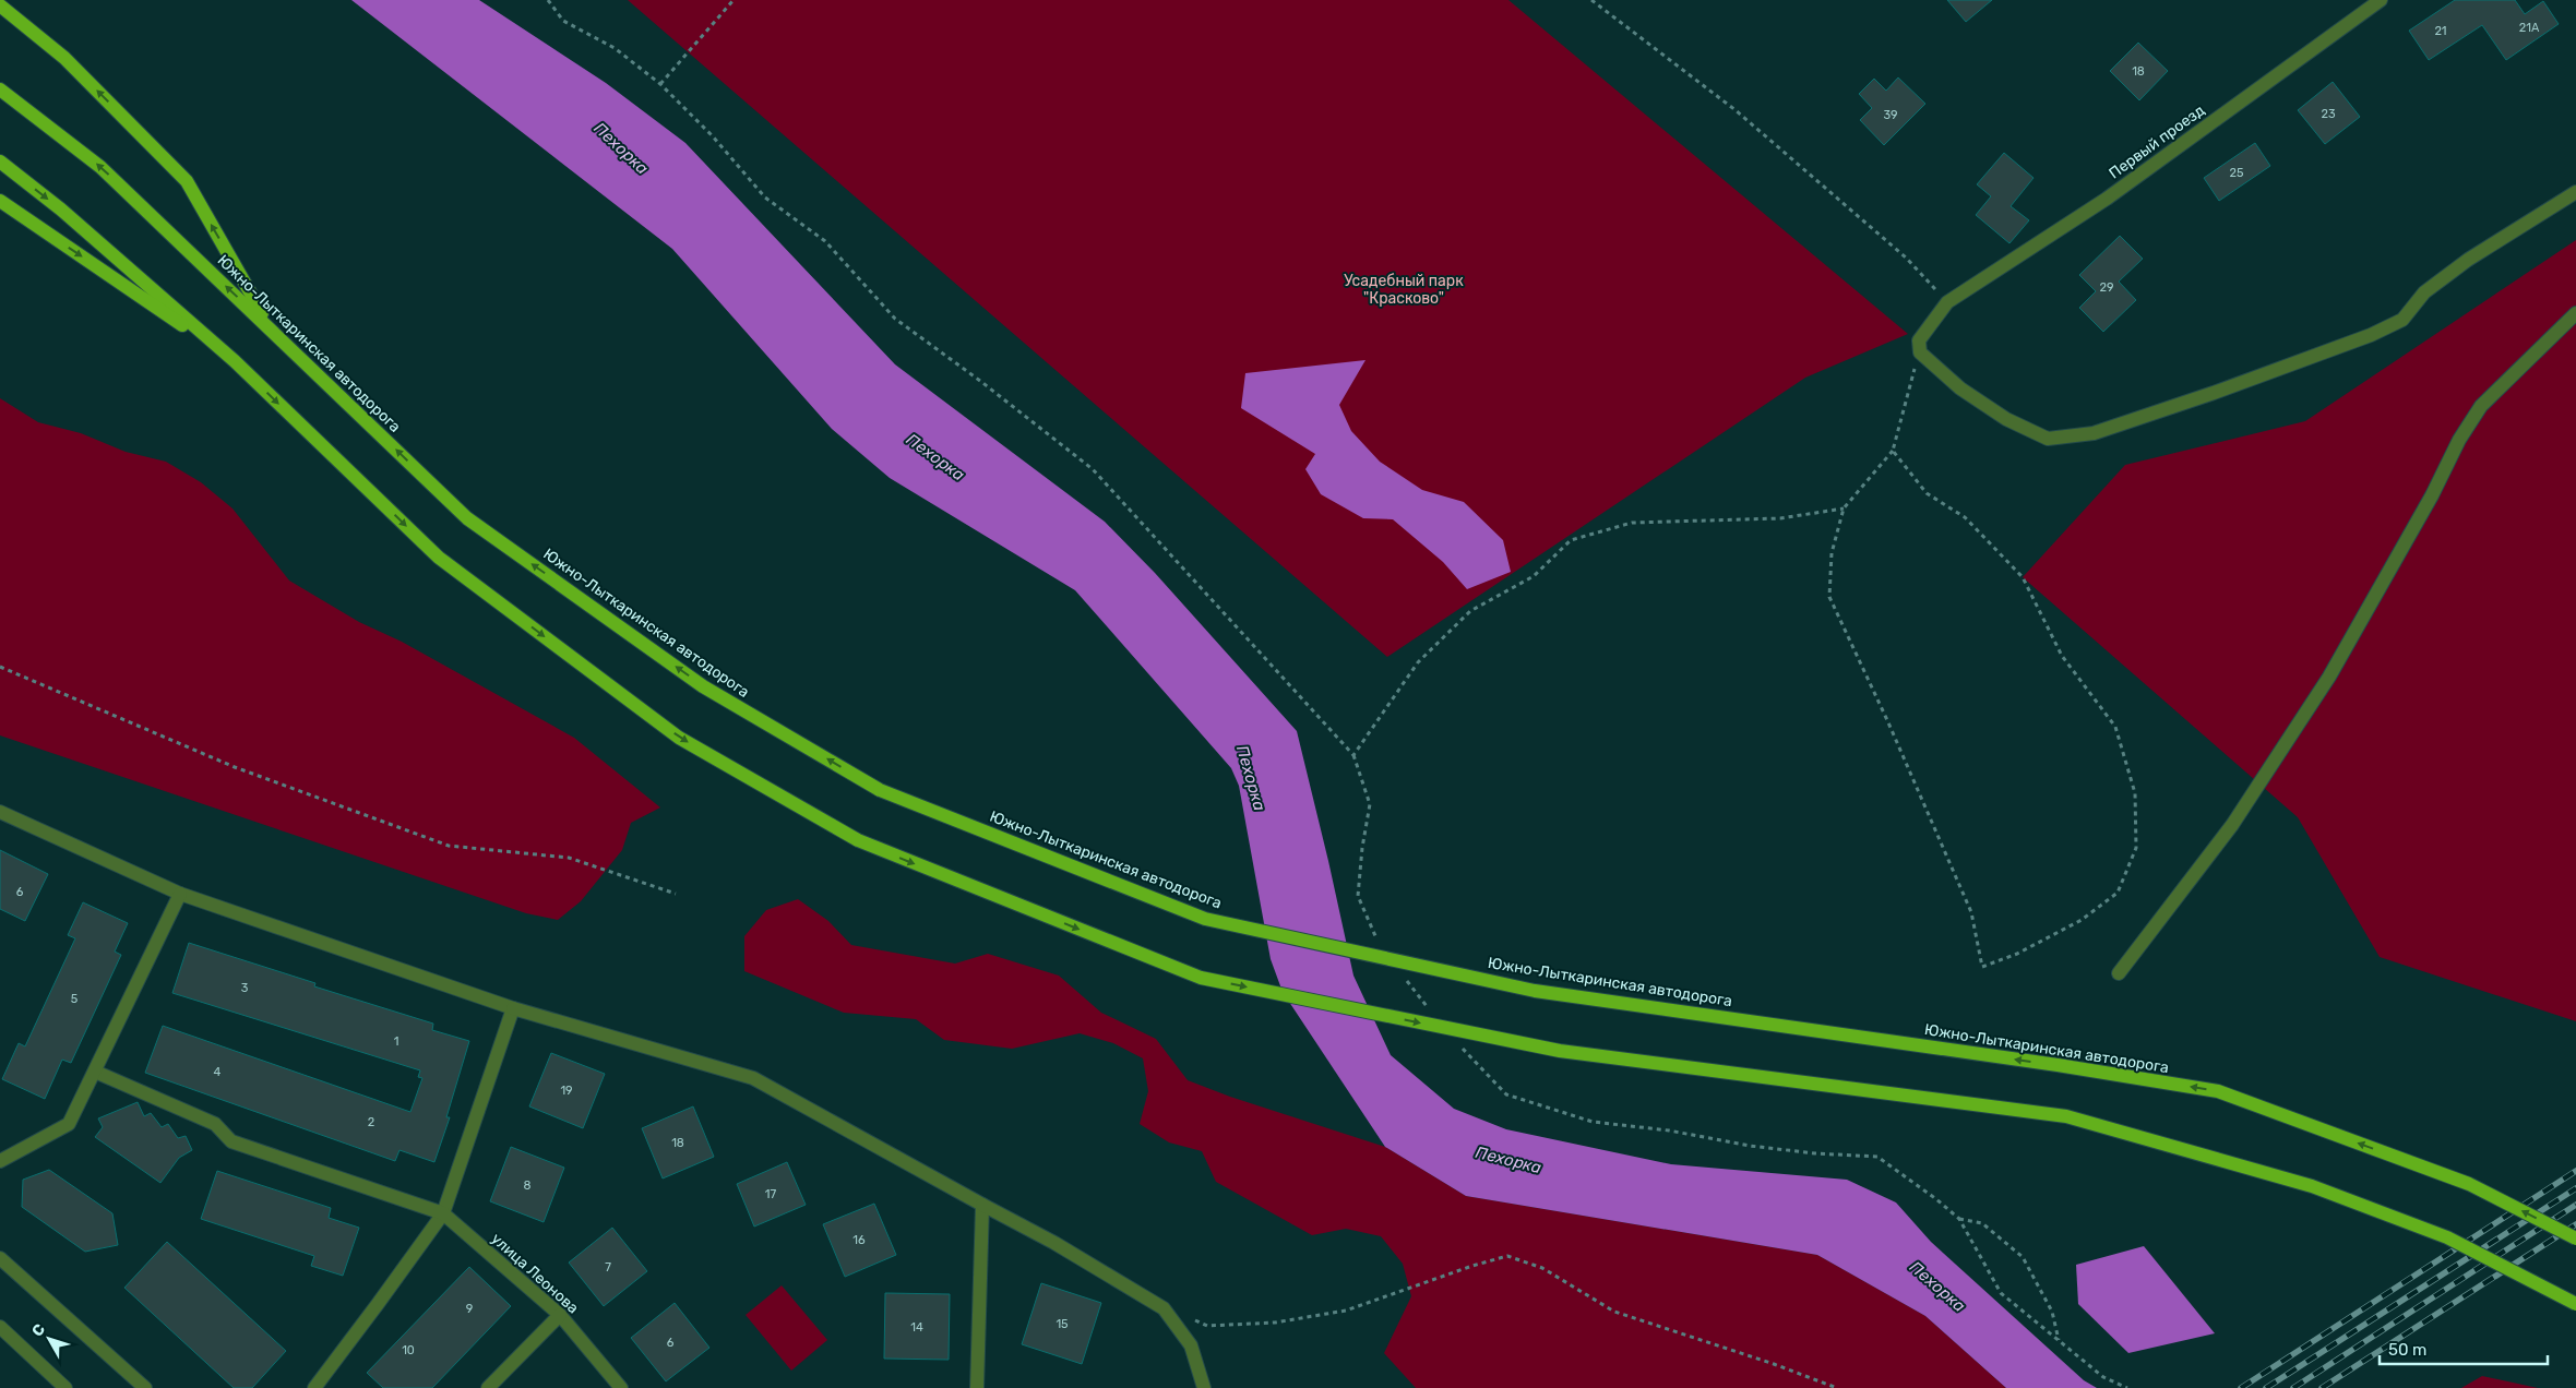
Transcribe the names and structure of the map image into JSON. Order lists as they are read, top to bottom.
{
  "streets": {
    "main road": ["Южно-Лыткаринская автодорога"],
    "street": ["Первый проезд", "улица Леонова"]
  },
  "water": ["Пехорка"],
  "parks": ["Усадебный парк \"Красково\""],
  "house_numbers": [
    "21А",
    "21",
    "18",
    "23",
    "39",
    "25",
    "29",
    "6",
    "3",
    "5",
    "1",
    "4",
    "19",
    "2",
    "18",
    "8",
    "17",
    "16",
    "7",
    "9",
    "15",
    "14",
    "6",
    "10"
  ],
  "scale_bar": "50 m",
  "north": "top left"
}
